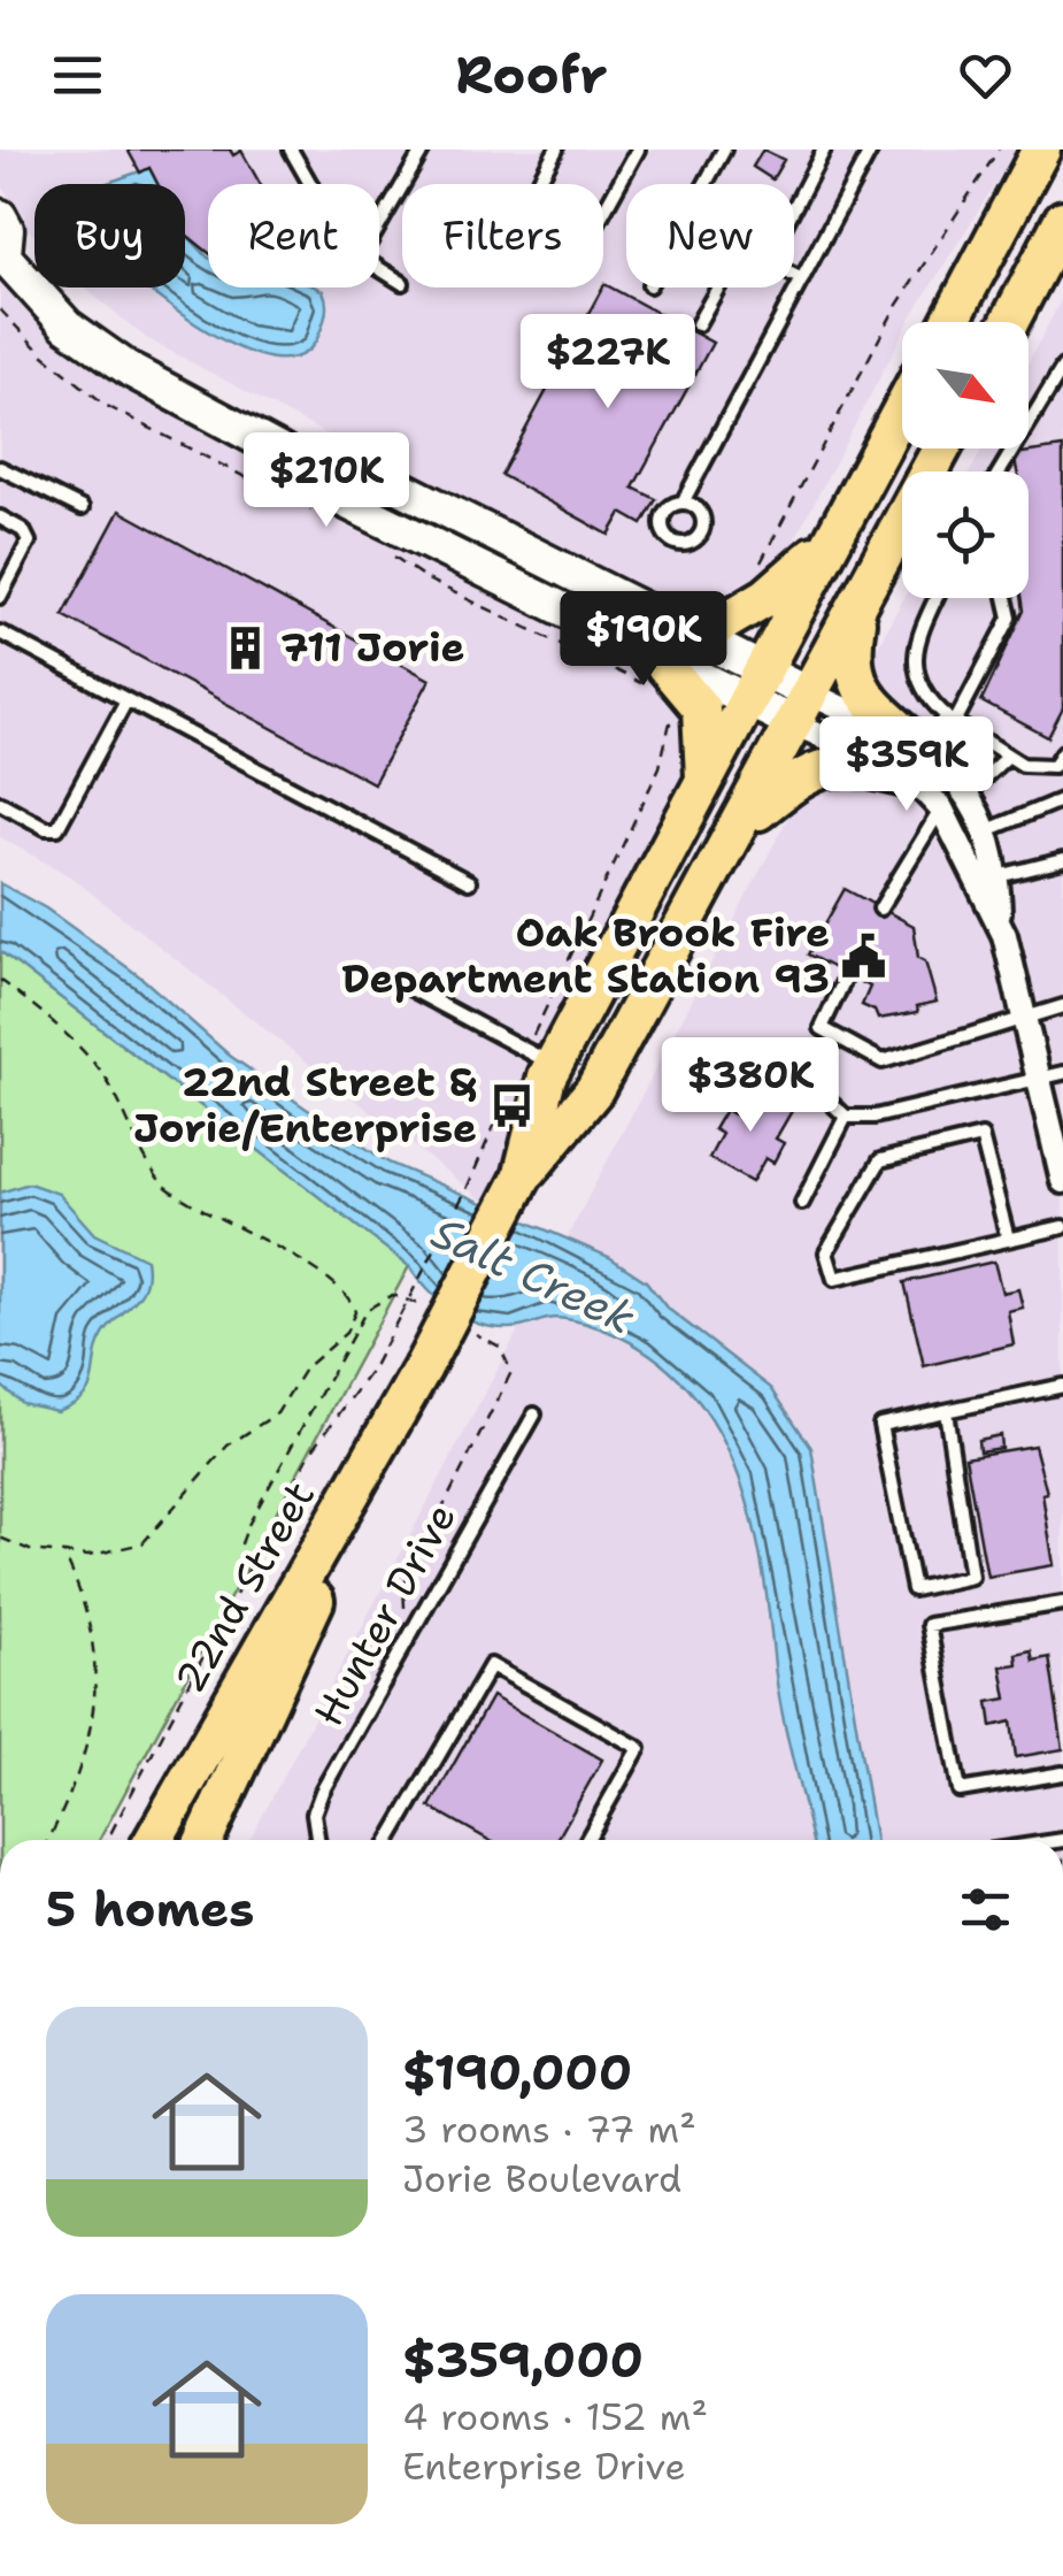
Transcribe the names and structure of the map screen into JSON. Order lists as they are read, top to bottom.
{
  "streets": {
    "main road": ["22nd Street"],
    "lane": ["Hunter Drive"]
  },
  "water": ["Salt Creek"],
  "places": {
    "building": ["711 Jorie"],
    "public building": ["Oak Brook Fire Department Station 93"],
    "bus stop": ["22nd Street & Jorie/Enterprise"]
  },
  "north": "bottom right",
  "page": {
    "header": "Roofr",
    "chip": [
      "Buy",
      "Rent",
      "Filters",
      "New"
    ],
    "price": [
      "$227K",
      "$210K",
      "$190K",
      "$359K",
      "$380K"
    ],
    "heading": "5 homes",
    "list": [
      {
        "name": "$190,000",
        "note": "3 rooms · 77 m² · Jorie Boulevard"
      },
      {
        "name": "$359,000",
        "note": "4 rooms · 152 m² · Enterprise Drive"
      }
    ]
  }
}
